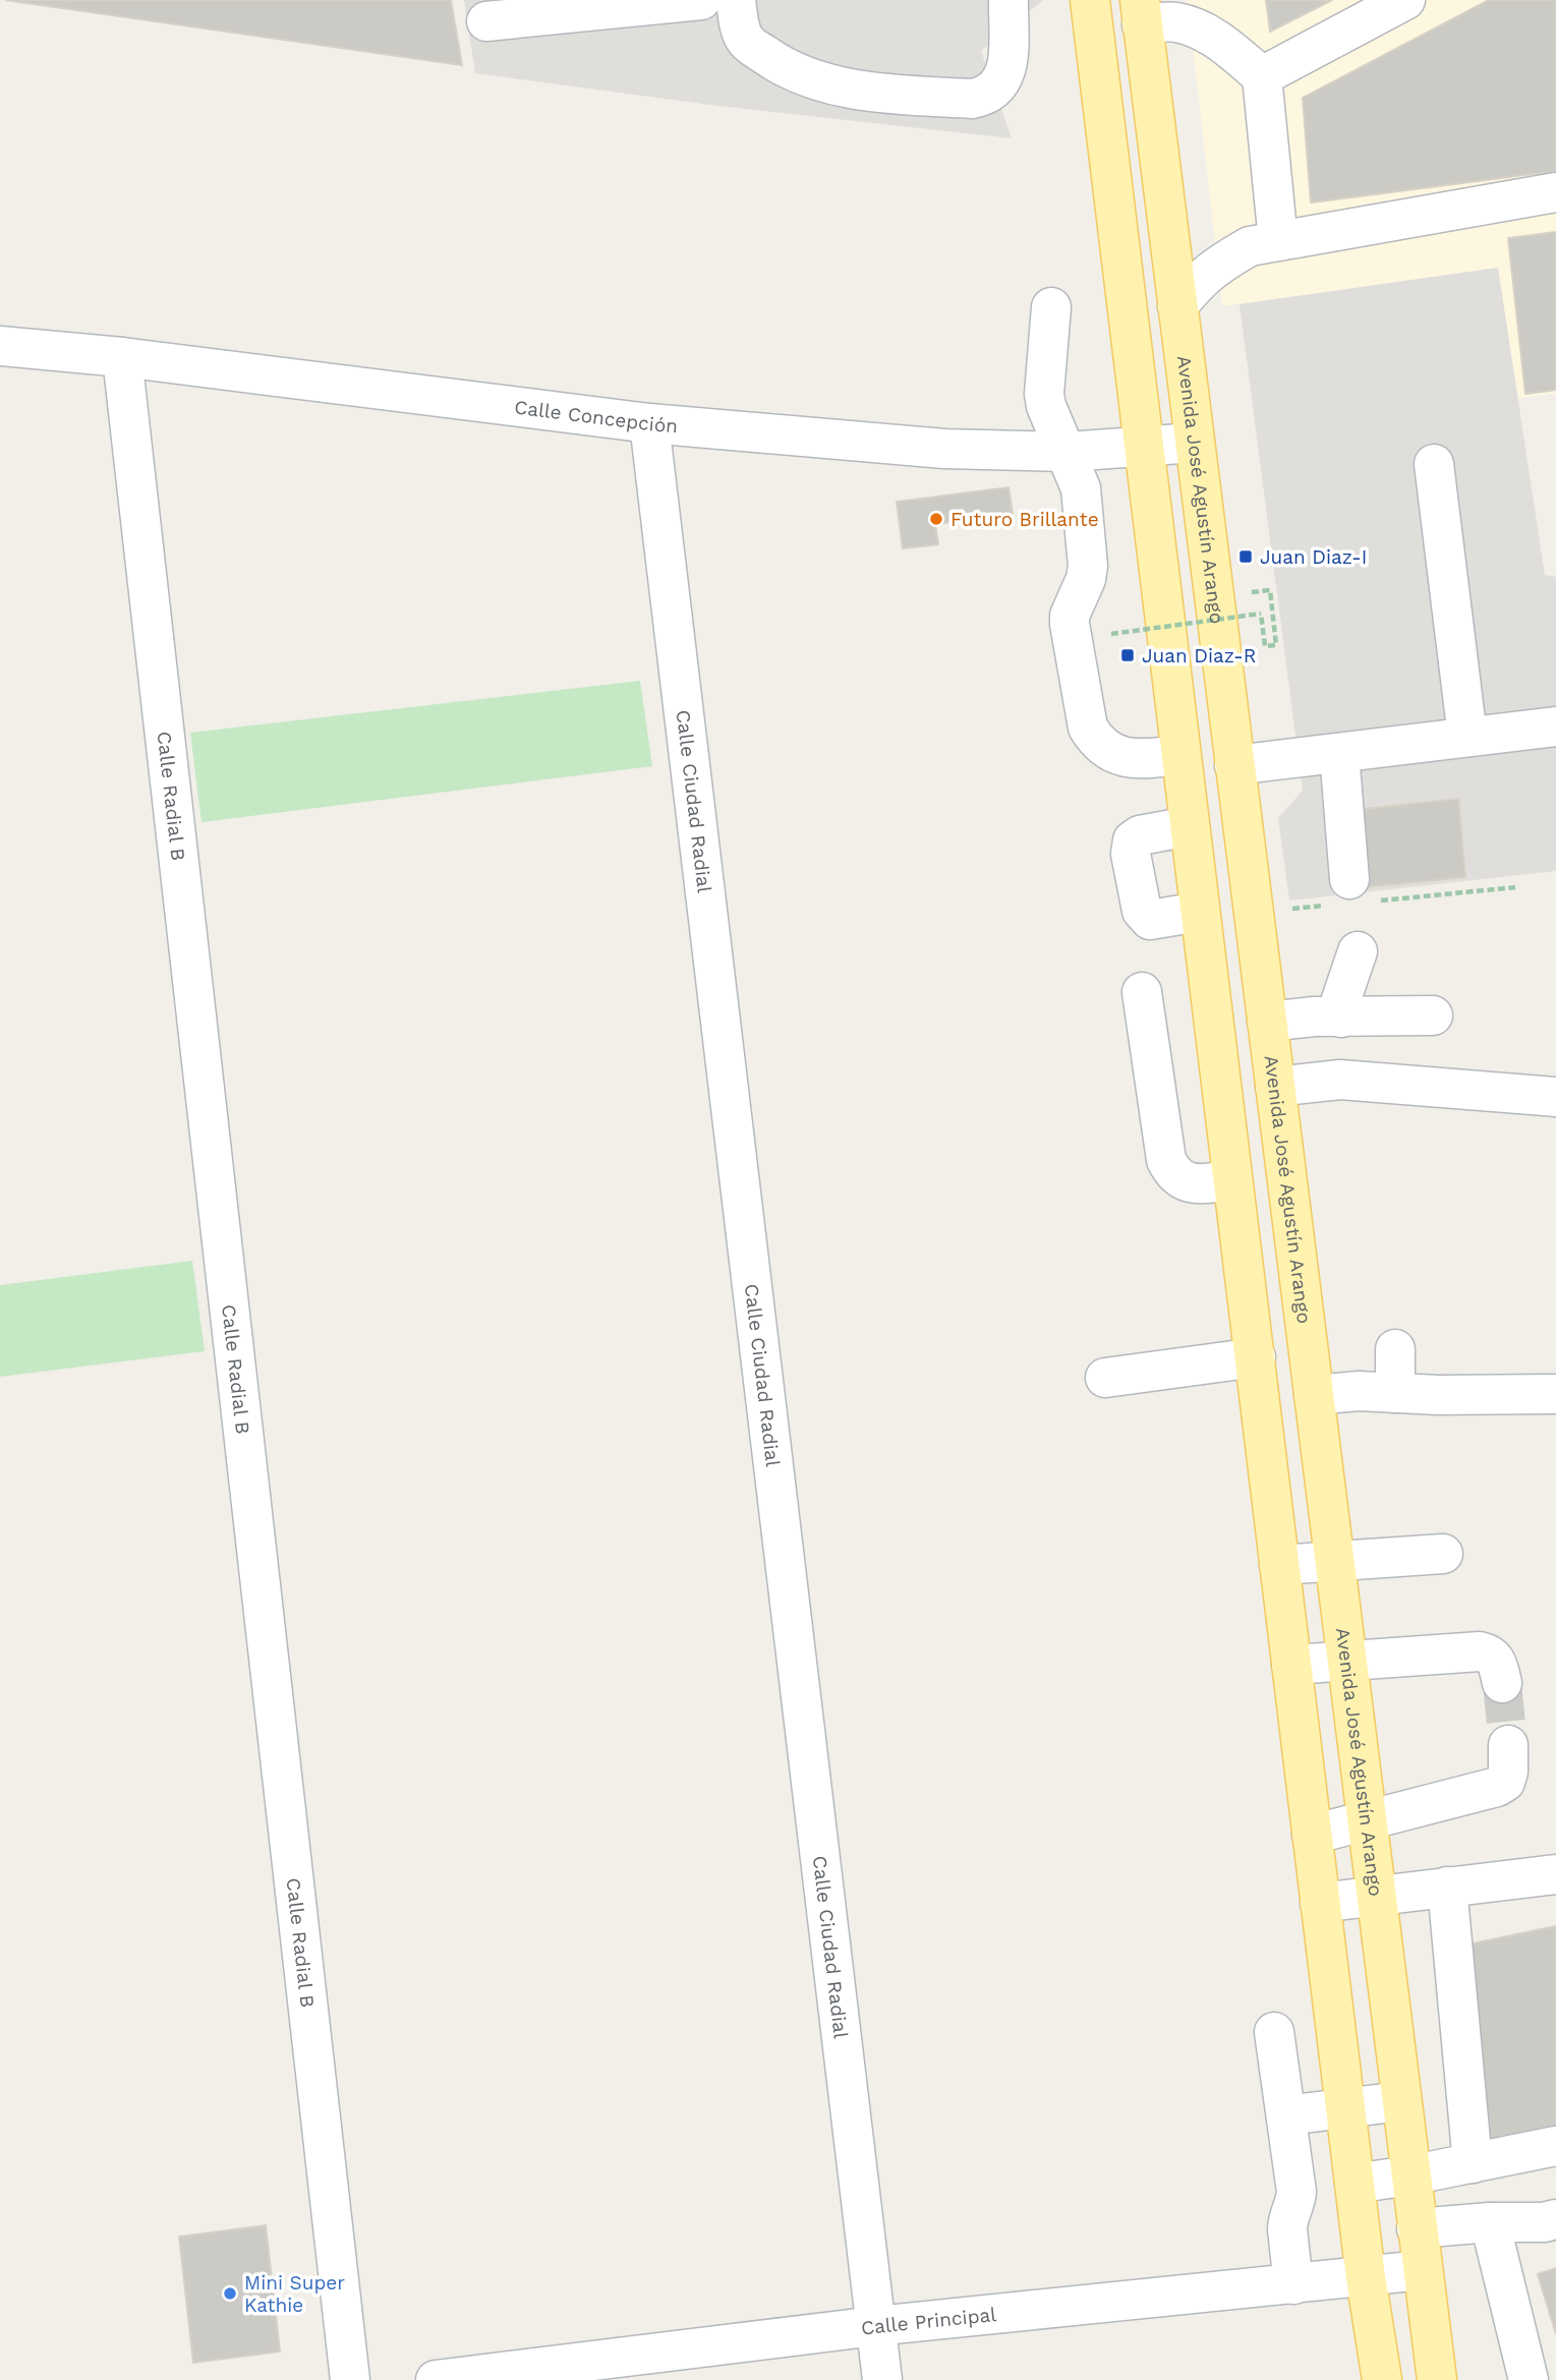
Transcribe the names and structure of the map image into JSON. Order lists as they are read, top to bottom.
{
  "streets": {
    "main road": ["Avenida José Agustín Arango"],
    "street": [
      "Calle Concepción",
      "Calle Radial B",
      "Calle Ciudad Radial",
      "Calle Principal"
    ]
  },
  "crossings": [
    ["Calle Concepción", "Avenida José Agustín Arango"],
    ["Calle Concepción", "Calle Radial B"],
    ["Calle Concepción", "Calle Ciudad Radial"],
    ["Avenida José Agustín Arango", "Calle Principal"],
    ["Calle Ciudad Radial", "Calle Principal"]
  ],
  "places": {
    "other": ["Futuro Brillante", "Mini Super Kathie"],
    "transit": ["Juan Diaz-I", "Juan Diaz-R"]
  }
}
